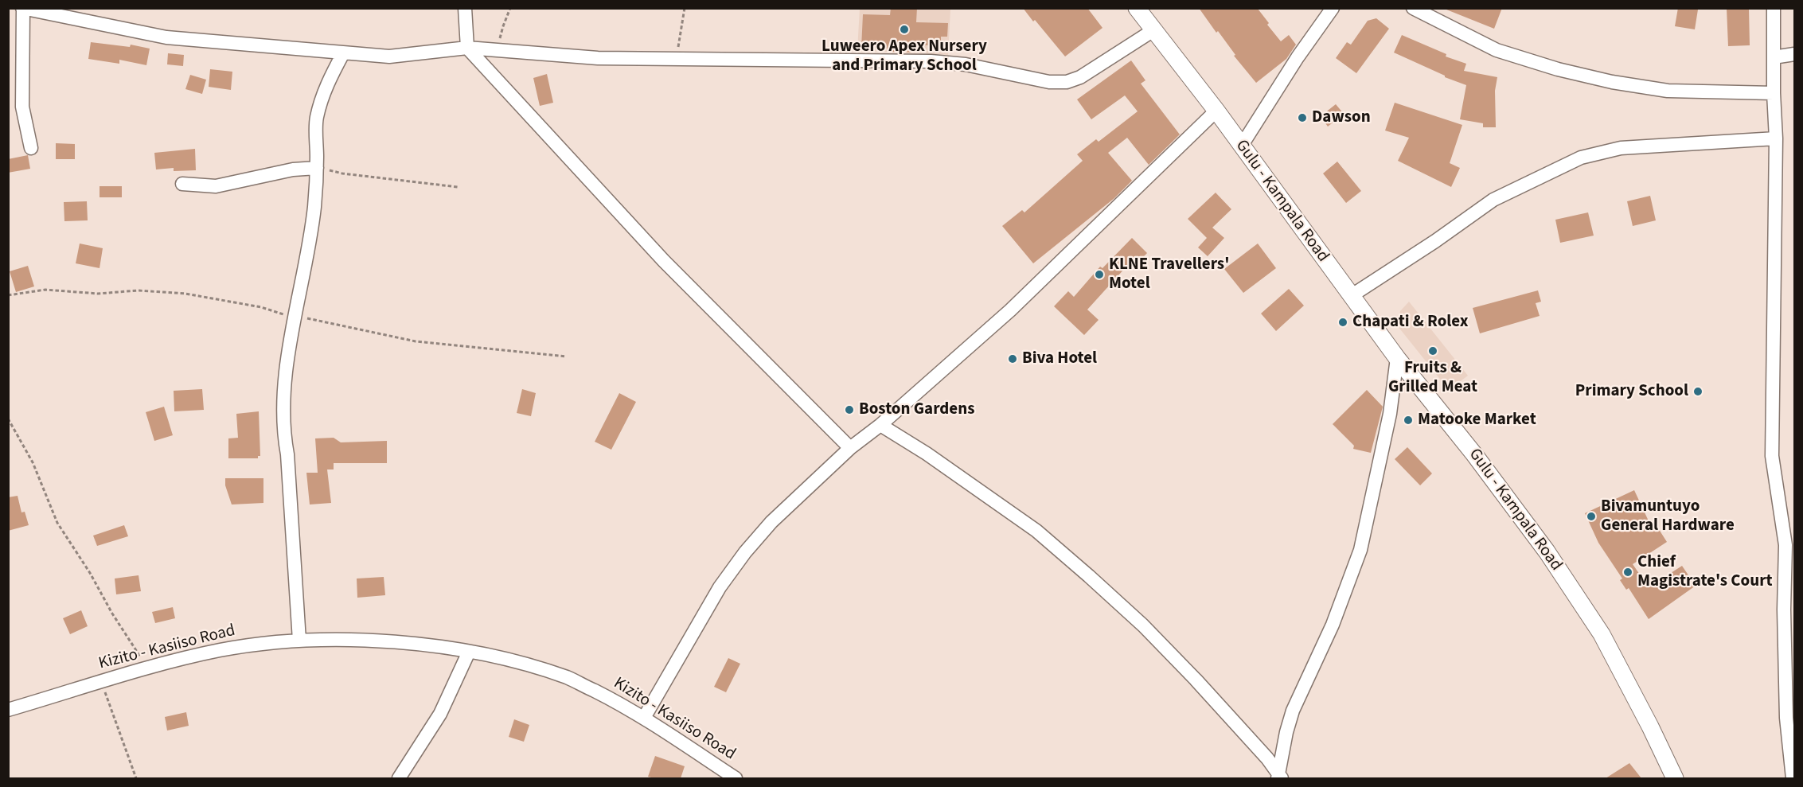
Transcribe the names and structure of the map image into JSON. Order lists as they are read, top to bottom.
{
  "streets": {
    "main road": ["Gulu - Kampala Road"],
    "street": ["Kizito - Kasiiso Road"]
  },
  "places": [
    "Luweero Apex Nursery and Primary School",
    "Dawson",
    "KLNE Travellers' Motel",
    "Chapati & Rolex",
    "Fruits & Grilled Meat",
    "Biva Hotel",
    "Primary School",
    "Boston Gardens",
    "Matooke Market",
    "Bivamuntuyo General Hardware",
    "Chief Magistrate's Court"
  ]
}
